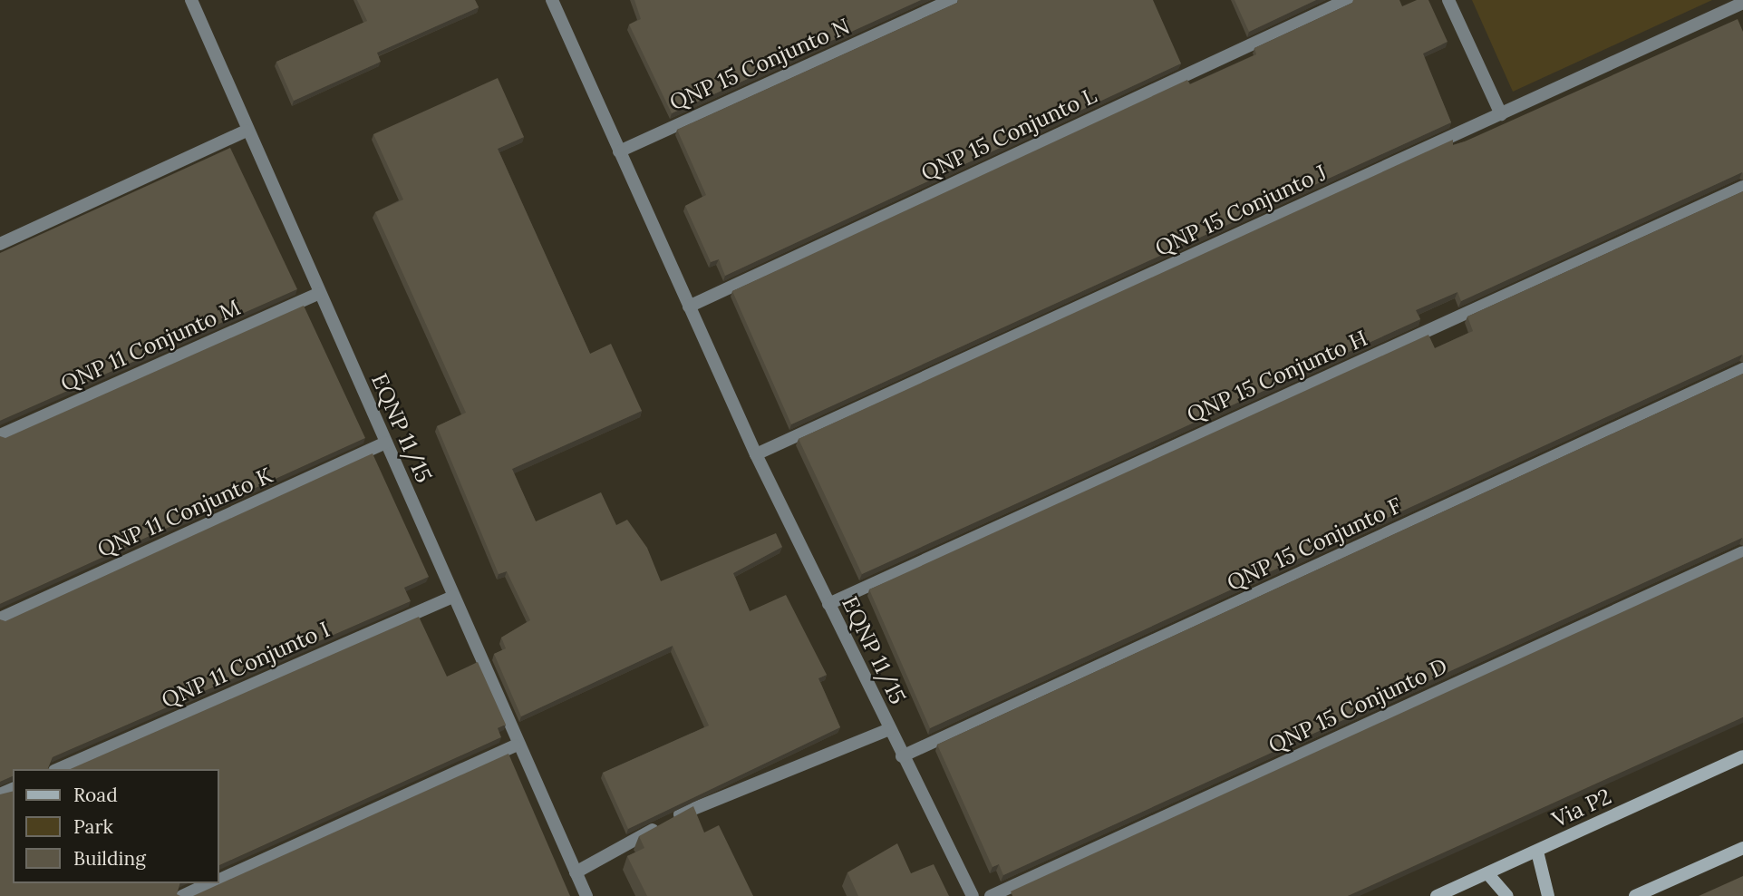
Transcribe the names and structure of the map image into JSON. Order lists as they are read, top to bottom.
{
  "streets": {
    "main road": ["Via P2"],
    "street": [
      "QNP 15 Conjunto N",
      "QNP 15 Conjunto L",
      "QNP 15 Conjunto J",
      "QNP 11 Conjunto M",
      "QNP 15 Conjunto H",
      "EQNP 11/15",
      "QNP 11 Conjunto K",
      "QNP 15 Conjunto F",
      "QNP 11 Conjunto I",
      "QNP 15 Conjunto D"
    ]
  },
  "crossings": [
    ["QNP 15 Conjunto N", "EQNP 11/15"],
    ["QNP 15 Conjunto L", "EQNP 11/15"],
    ["QNP 15 Conjunto J", "EQNP 11/15"],
    ["QNP 11 Conjunto M", "EQNP 11/15"],
    ["QNP 15 Conjunto H", "EQNP 11/15"],
    ["EQNP 11/15", "QNP 11 Conjunto K"],
    ["EQNP 11/15", "QNP 15 Conjunto F"],
    ["EQNP 11/15", "QNP 11 Conjunto I"]
  ],
  "legend": ["Road", "Park", "Building"]
}
